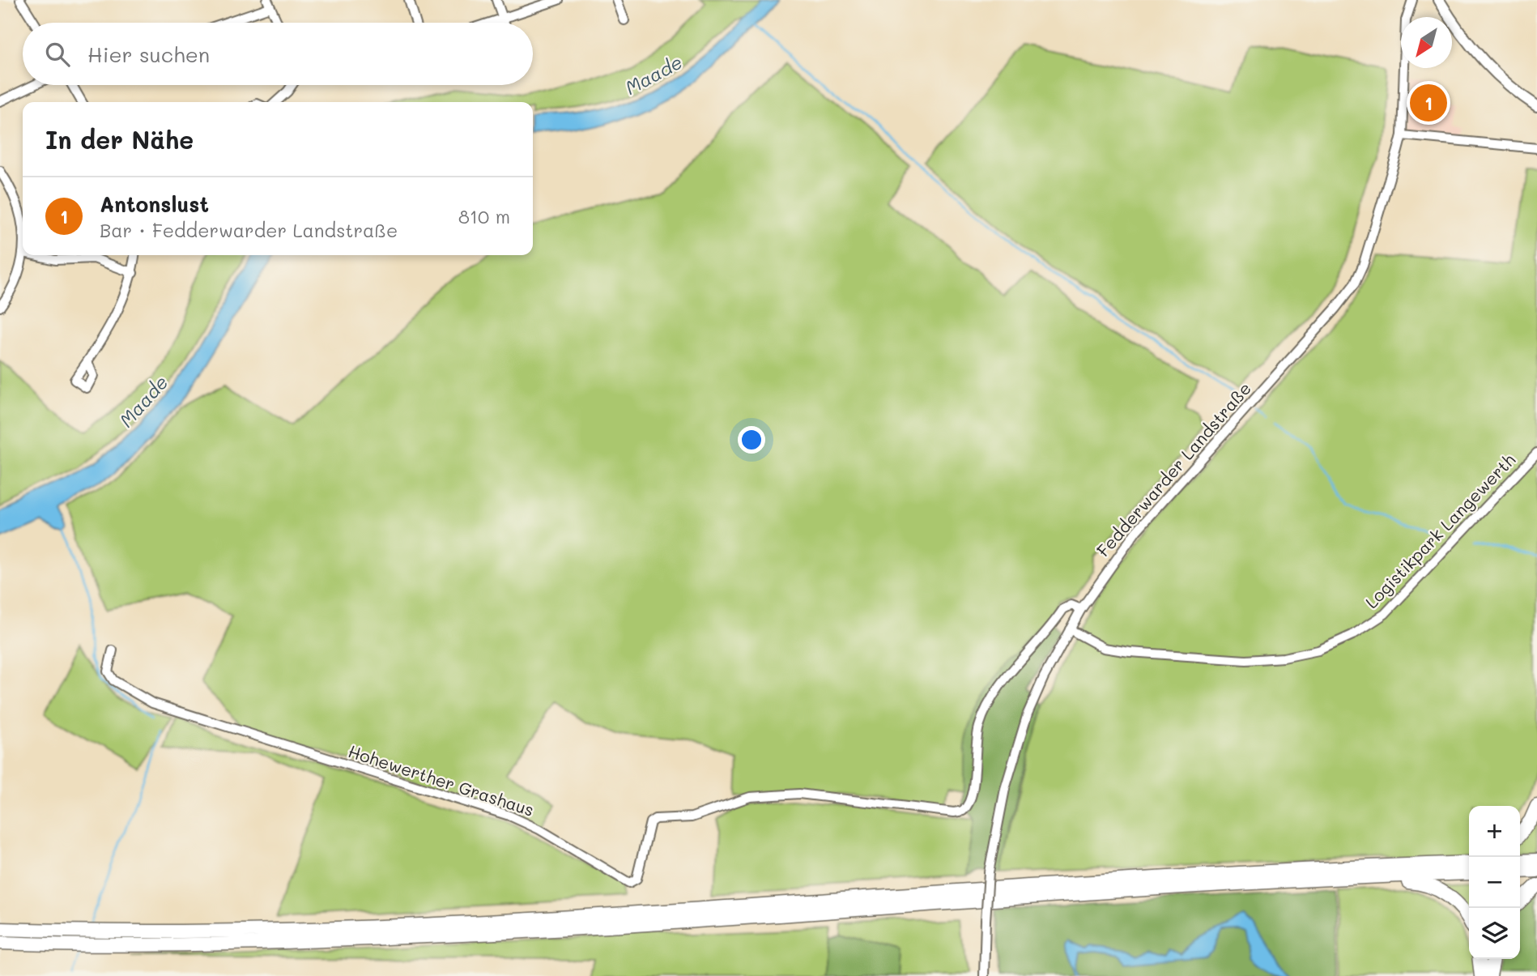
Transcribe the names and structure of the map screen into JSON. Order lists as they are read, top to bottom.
{
  "streets": {
    "street": ["Fedderwarder Landstraße", "Logistikpark Langewerth", "Hohewerther Grashaus"]
  },
  "crossings": [
    ["Fedderwarder Landstraße", "Logistikpark Langewerth"],
    ["Fedderwarder Landstraße", "Hohewerther Grashaus"]
  ],
  "water": ["Maade"],
  "north": "bottom left",
  "page": {
    "search": "Hier suchen",
    "pins": "1",
    "heading": "In der Nähe",
    "list": [
      {
        "mark": "1",
        "name": "Antonslust",
        "note": "Bar · Fedderwarder Landstraße",
        "value": "810 m"
      }
    ],
    "map_buttons": ["+", "−"]
  }
}
